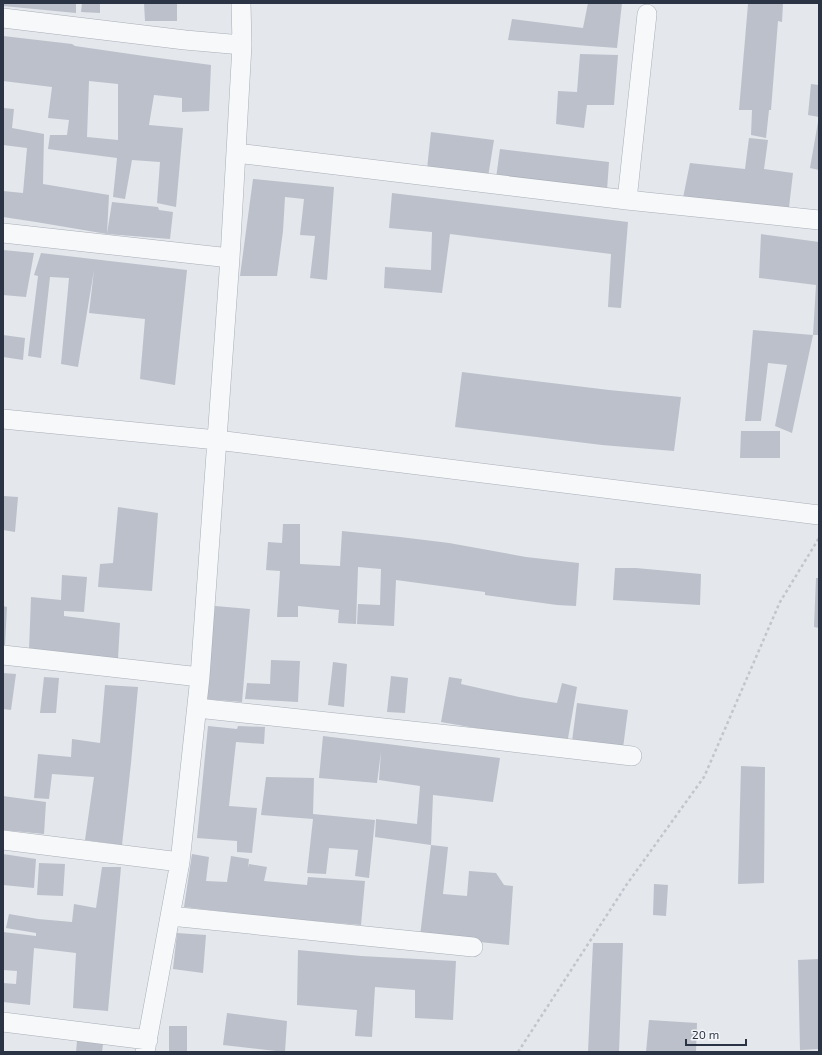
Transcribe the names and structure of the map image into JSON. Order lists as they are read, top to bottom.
{
  "scale_bar": "20 m"
}
